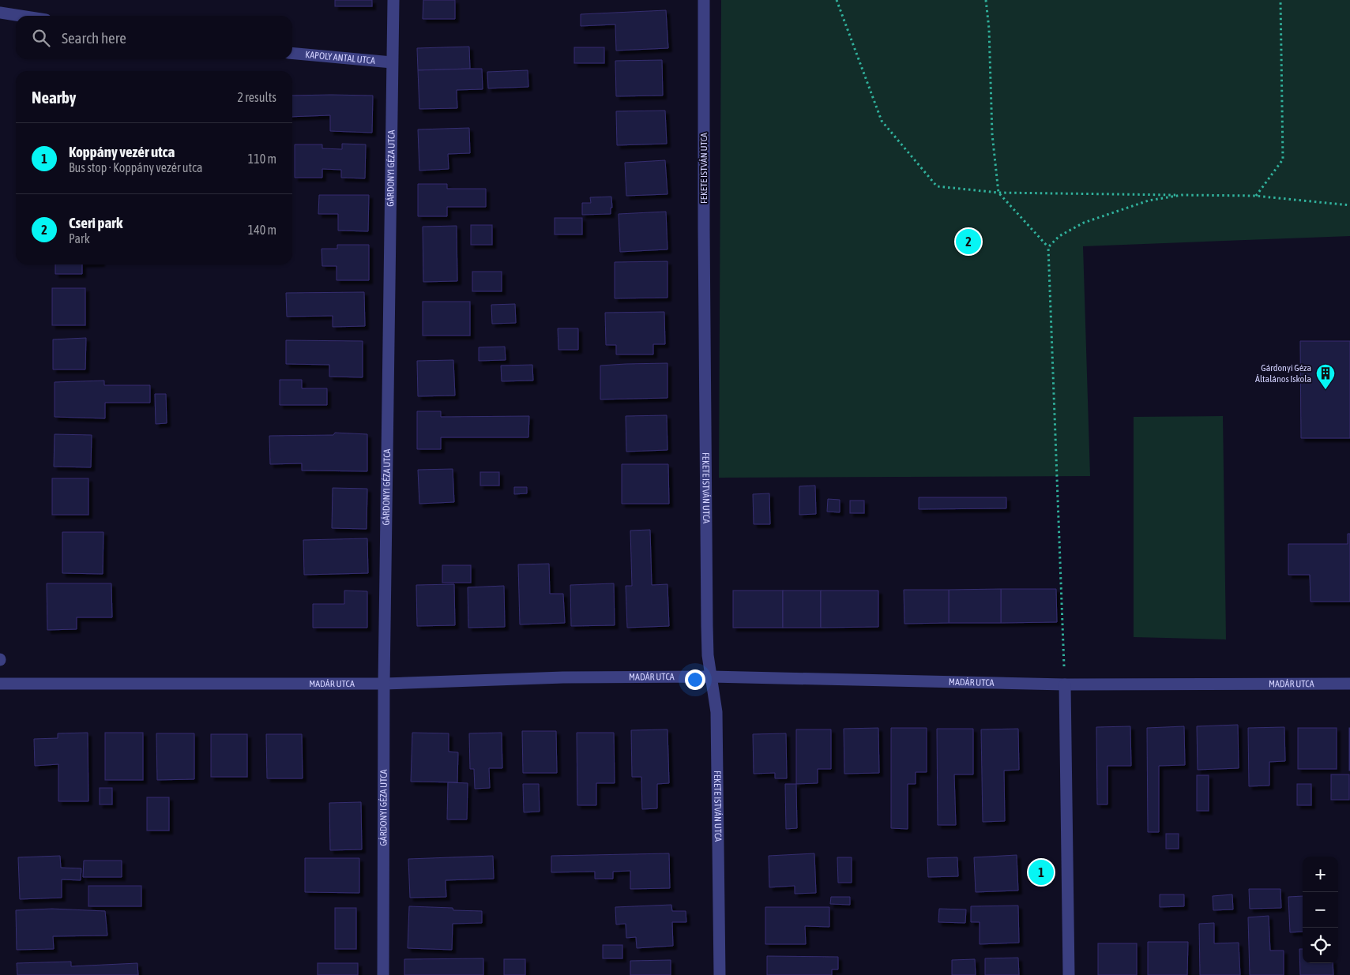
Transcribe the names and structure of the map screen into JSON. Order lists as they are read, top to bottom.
{
  "streets": {
    "street": [
      "KAPOLY ANTAL UTCA",
      "GÁRDONYI GÉZA UTCA",
      "FEKETE ISTVÁN UTCA",
      "MADÁR UTCA"
    ]
  },
  "crossings": [
    ["KAPOLY ANTAL UTCA", "GÁRDONYI GÉZA UTCA"],
    ["GÁRDONYI GÉZA UTCA", "MADÁR UTCA"],
    ["FEKETE ISTVÁN UTCA", "MADÁR UTCA"]
  ],
  "places": {
    "building": ["Gárdonyi Géza Általános Iskola"]
  },
  "page": {
    "search": "Search here",
    "heading": ["Nearby", "2 results"],
    "list": [
      {
        "mark": "1",
        "name": "Koppány vezér utca",
        "note": "Bus stop · Koppány vezér utca",
        "value": "110 m"
      },
      {
        "mark": "2",
        "name": "Cseri park",
        "note": "Park",
        "value": "140 m"
      }
    ],
    "pins": ["2", "1"],
    "map_buttons": ["+", "−"]
  }
}
